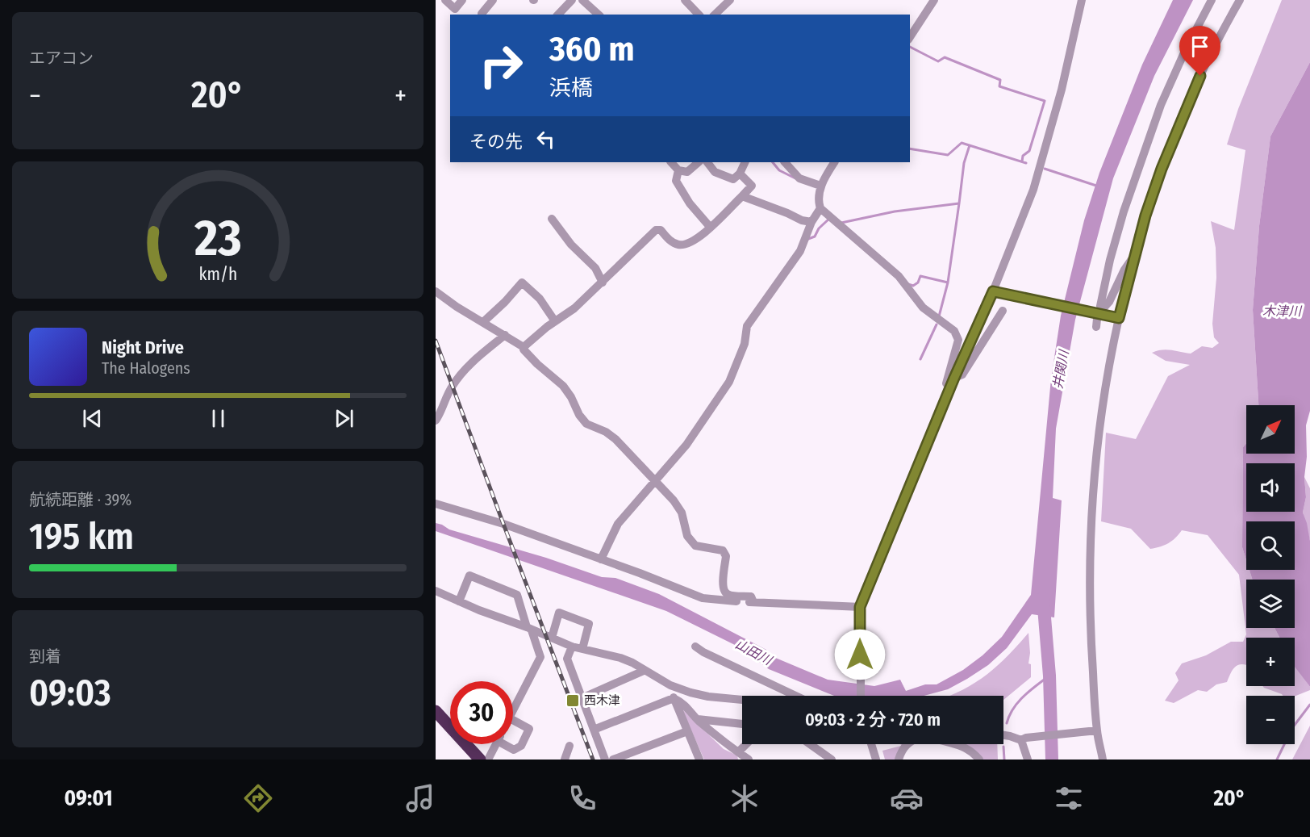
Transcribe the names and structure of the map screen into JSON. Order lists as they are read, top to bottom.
{
  "water": ["木津川", "井関川", "山田川"],
  "places": {
    "transit": ["西木津"]
  },
  "north": "top right",
  "page": {
    "tile": [
      "エアコン",
      ["航続距離 · 39%", "195 km"],
      ["到着", "09:03"]
    ],
    "turn": ["360 m", "浜橋"],
    "heat": ["−", "20°", "+"],
    "then": "その先",
    "song": ["Night Drive", "The Halogens"],
    "map_buttons": ["+", "−"],
    "limit": "30",
    "trip": "09:03 · 2 分 · 720 m",
    "tabs": ["09:01", "20°"],
    "gauge": ["23", "km/h"]
  }
}
